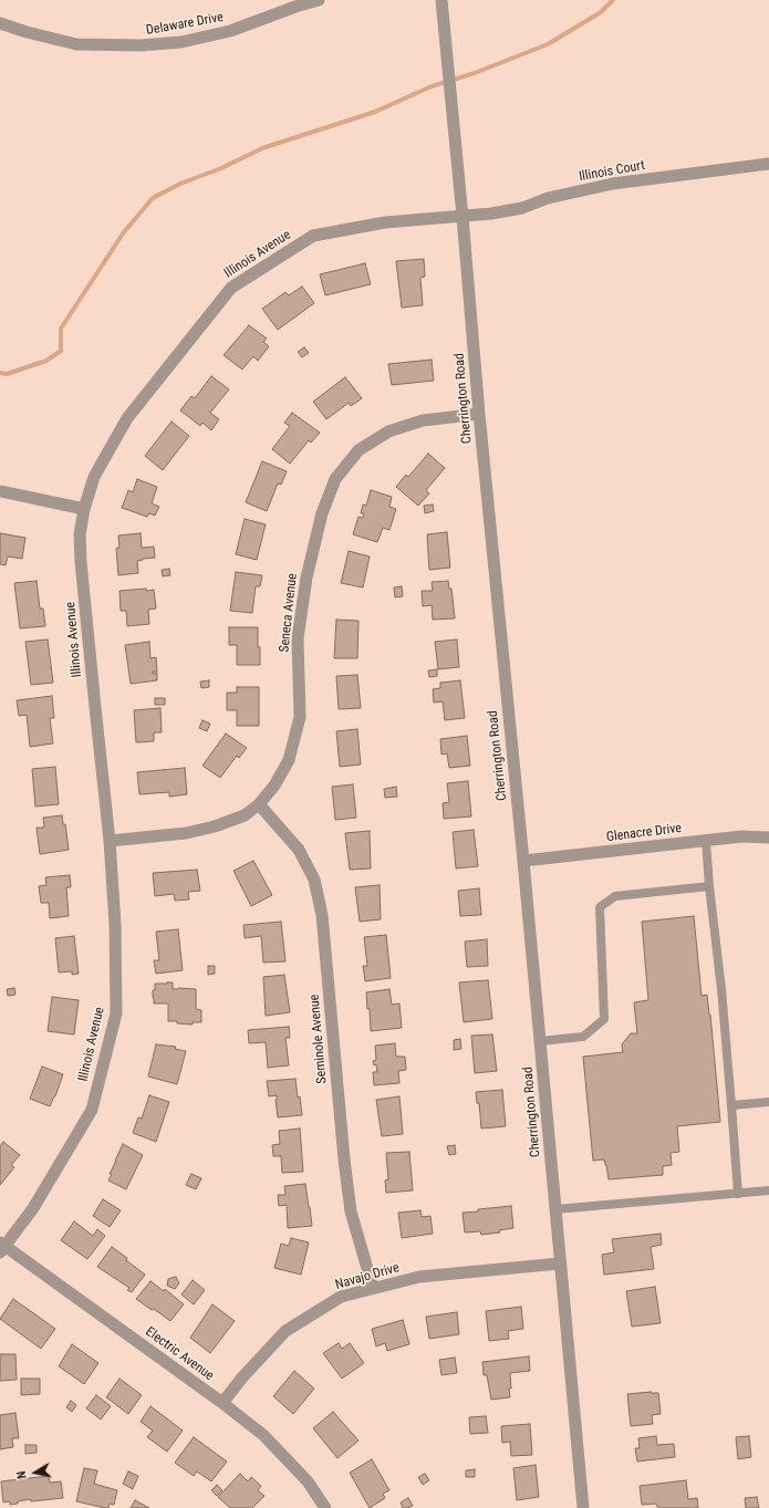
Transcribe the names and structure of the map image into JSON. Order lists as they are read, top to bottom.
{
  "streets": {
    "street": [
      "Delaware Drive",
      "Illinois Court",
      "Illinois Avenue",
      "Cherrington Road",
      "Seneca Avenue",
      "Glenacre Drive",
      "Seminole Avenue",
      "Navajo Drive",
      "Electric Avenue"
    ]
  },
  "crossings": [
    ["Illinois Court", "Illinois Avenue"],
    ["Illinois Court", "Cherrington Road"],
    ["Illinois Avenue", "Cherrington Road"],
    ["Illinois Avenue", "Seneca Avenue"],
    ["Illinois Avenue", "Electric Avenue"],
    ["Cherrington Road", "Seneca Avenue"],
    ["Cherrington Road", "Glenacre Drive"],
    ["Cherrington Road", "Navajo Drive"],
    ["Seneca Avenue", "Seminole Avenue"],
    ["Seminole Avenue", "Navajo Drive"],
    ["Navajo Drive", "Electric Avenue"]
  ],
  "north": "left"
}
